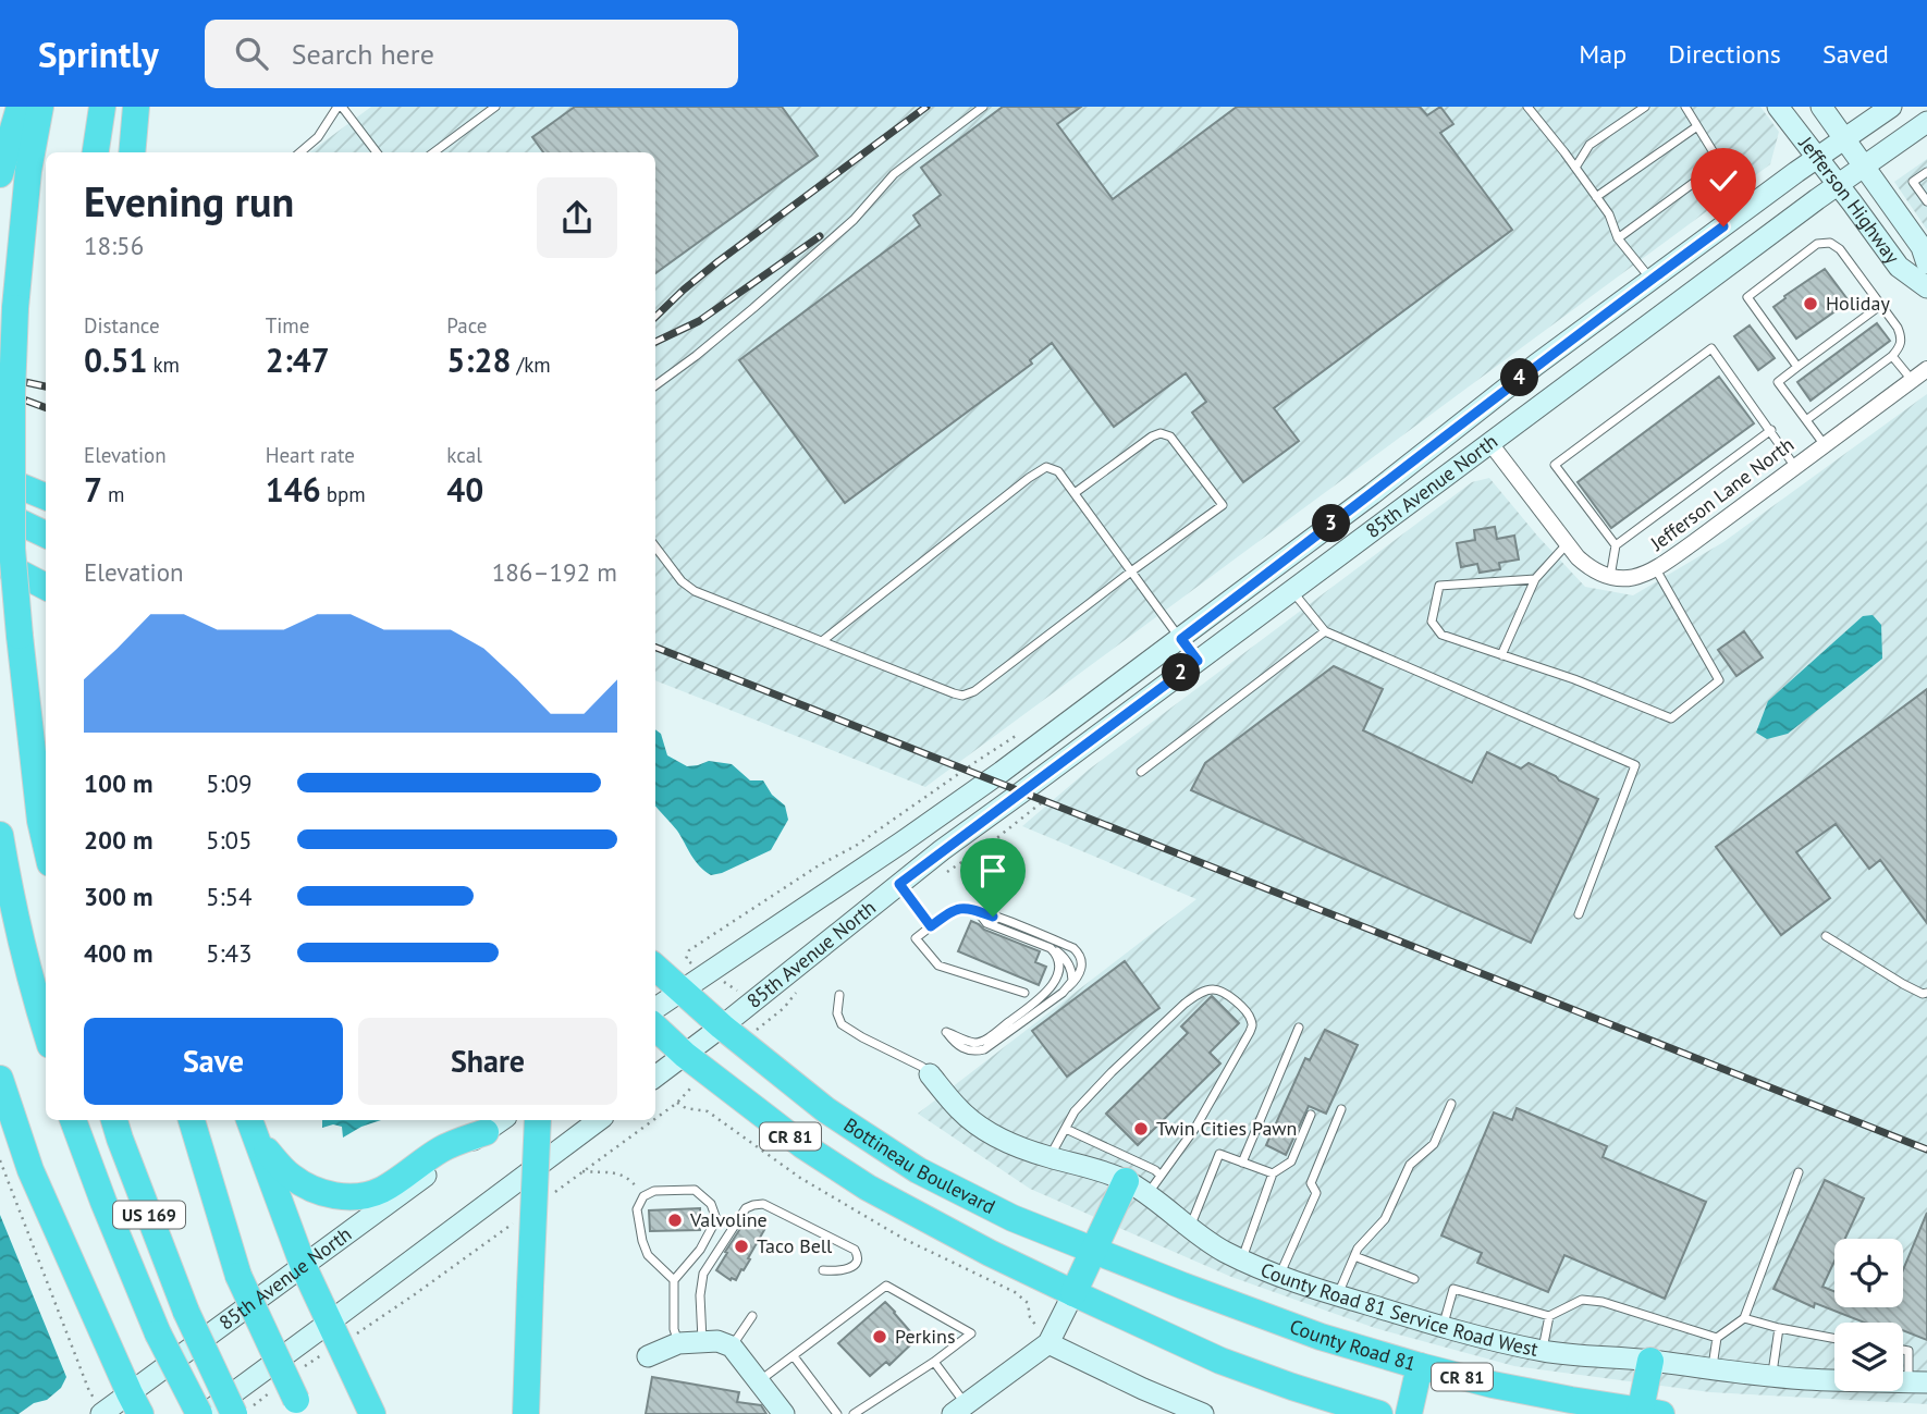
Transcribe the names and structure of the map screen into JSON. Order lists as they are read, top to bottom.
{
  "streets": {
    "highway": [
      "CR 81",
      "Bottineau Boulevard",
      "US 169",
      "County Road 81"
    ],
    "main road": ["Jefferson Highway", "85th Avenue North", "County Road 81 Service Road West"],
    "street": ["Jefferson Lane North"]
  },
  "crossings": [
    ["Jefferson Highway", "85th Avenue North"],
    ["85th Avenue North", "CR 81"],
    ["85th Avenue North", "Bottineau Boulevard"],
    ["Bottineau Boulevard", "County Road 81"]
  ],
  "places": [
    "Holiday",
    "Twin Cities Pawn",
    "Valvoline",
    "Taco Bell",
    "Perkins"
  ],
  "page": {
    "header": "Sprintly",
    "search": "Search here",
    "nav": ["Map", "Directions", "Saved"],
    "heading": ["Evening run", "18:56"],
    "stats": [
      ["Distance", "0.51 km"],
      ["Time", "2:47"],
      ["Pace", "5:28 /km"],
      ["Elevation", "7 m"],
      ["Heart rate", "146 bpm"],
      ["kcal", "40"]
    ],
    "pins": ["4", "3", "2"],
    "chart": ["Elevation", "186–192 m"],
    "list": [
      {
        "name": "100 m",
        "note": "5:09"
      },
      {
        "name": "200 m",
        "note": "5:05"
      },
      {
        "name": "300 m",
        "note": "5:54"
      },
      {
        "name": "400 m",
        "note": "5:43"
      }
    ],
    "buttons": ["Save", "Share"]
  }
}
